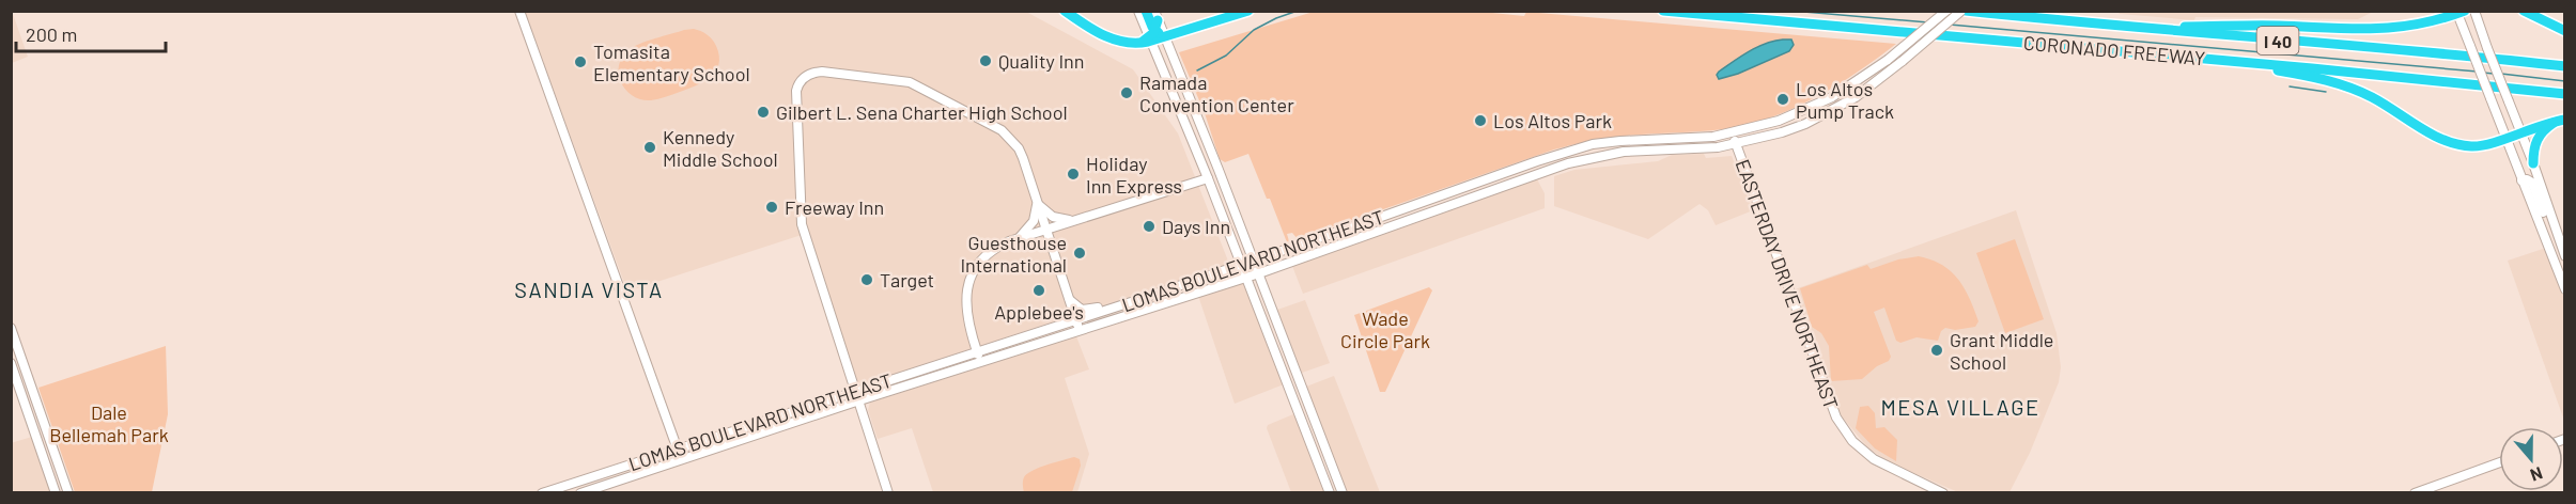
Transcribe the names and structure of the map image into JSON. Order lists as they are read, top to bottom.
{
  "streets": {
    "highway": ["I 40", "CORONADO FREEWAY"],
    "main road": ["LOMAS BOULEVARD NORTHEAST", "EASTERDAY DRIVE NORTHEAST"]
  },
  "crossings": [
    ["CORONADO FREEWAY", "LOMAS BOULEVARD NORTHEAST"],
    ["LOMAS BOULEVARD NORTHEAST", "EASTERDAY DRIVE NORTHEAST"]
  ],
  "districts": ["SANDIA VISTA", "MESA VILLAGE"],
  "parks": ["Wade Circle Park", "Dale Bellemah Park"],
  "places": [
    "Quality Inn",
    "Tomasita Elementary School",
    "Ramada Convention Center",
    "Los Altos Pump Track",
    "Gilbert L. Sena Charter High School",
    "Los Altos Park",
    "Kennedy Middle School",
    "Holiday Inn Express",
    "Freeway Inn",
    "Days Inn",
    "Guesthouse International",
    "Target",
    "Applebee's",
    "Grant Middle School"
  ],
  "scale_bar": "200 m",
  "north": "bottom"
}
